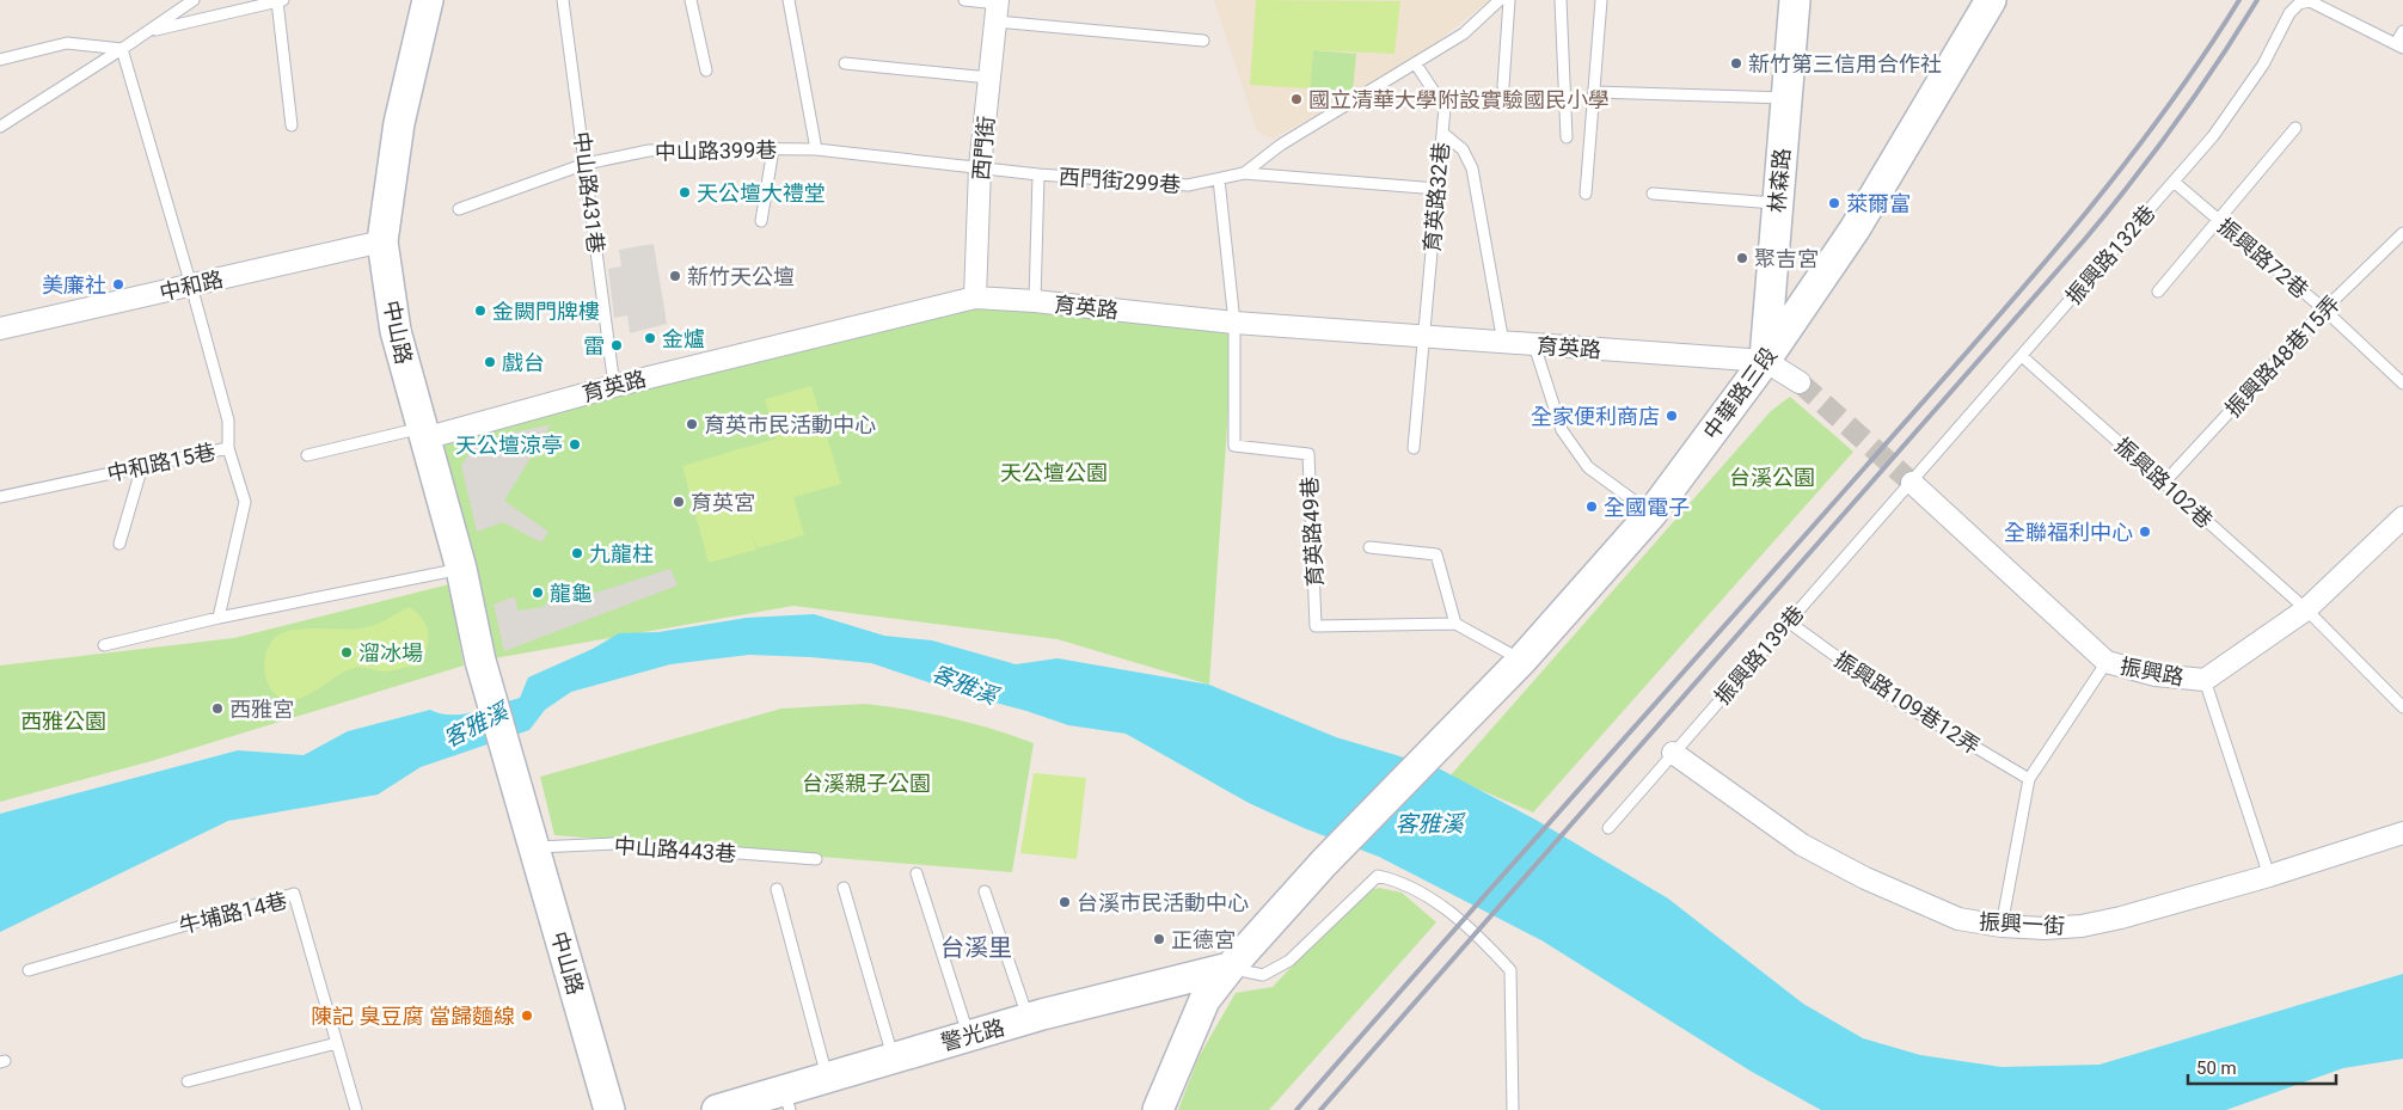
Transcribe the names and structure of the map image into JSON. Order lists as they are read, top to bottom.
{
  "streets": {
    "street": [
      "西門街",
      "林森路",
      "中和路",
      "育英路",
      "中山路",
      "中華路三段",
      "振興路",
      "振興一街",
      "警光路"
    ],
    "lane": [
      "中山路399巷",
      "西門街299巷",
      "中山路431巷",
      "育英路32巷",
      "振興路132巷",
      "振興路72巷",
      "振興路48巷15弄",
      "中和路15巷",
      "振興路102巷",
      "育英路49巷",
      "振興路139巷",
      "振興路109巷12弄",
      "中山路443巷",
      "牛埔路14巷"
    ]
  },
  "crossings": [
    ["西門街", "中山路399巷"],
    ["西門街", "西門街299巷"],
    ["西門街", "育英路"],
    ["中山路399巷", "西門街299巷"],
    ["中山路399巷", "中山路431巷"],
    ["西門街299巷", "育英路32巷"],
    ["林森路", "育英路"],
    ["林森路", "中華路三段"],
    ["中山路431巷", "育英路"],
    ["育英路32巷", "育英路"],
    ["振興路132巷", "振興路72巷"],
    ["振興路132巷", "振興路102巷"],
    ["振興路132巷", "振興路139巷"],
    ["振興路132巷", "振興路"],
    ["振興路72巷", "振興路48巷15弄"],
    ["中和路", "中山路"],
    ["中和路", "中和路15巷"],
    ["育英路", "中山路"],
    ["育英路", "中華路三段"],
    ["育英路", "育英路49巷"],
    ["中山路", "中山路443巷"],
    ["振興路48巷15弄", "振興路102巷"],
    ["中華路三段", "警光路"],
    ["振興路102巷", "振興路"],
    ["振興路139巷", "振興路"],
    ["振興路139巷", "振興路109巷12弄"],
    ["振興路139巷", "振興一街"]
  ],
  "districts": ["台溪里"],
  "water": ["客雅溪"],
  "parks": [
    "天公壇公園",
    "台溪公園",
    "西雅公園",
    "台溪親子公園"
  ],
  "places": [
    "新竹第三信用合作社",
    "國立清華大學附設實驗國民小學",
    "天公壇大禮堂",
    "萊爾富",
    "聚吉宮",
    "新竹天公壇",
    "美廉社",
    "金闕門牌樓",
    "金爐",
    "雷",
    "戲台",
    "全家便利商店",
    "育英市民活動中心",
    "天公壇涼亭",
    "育英宮",
    "全國電子",
    "全聯福利中心",
    "九龍柱",
    "龍龜",
    "溜冰場",
    "西雅宮",
    "台溪市民活動中心",
    "正德宮",
    "陳記 臭豆腐 當歸麵線"
  ],
  "scale_bar": "50 m"
}
